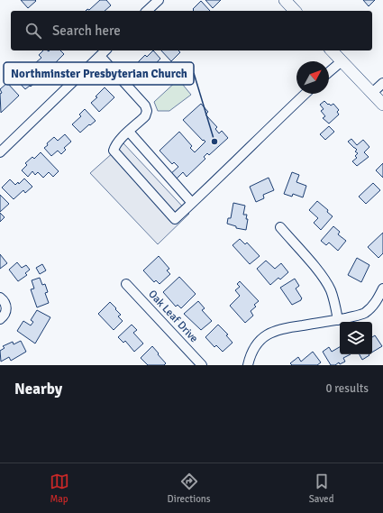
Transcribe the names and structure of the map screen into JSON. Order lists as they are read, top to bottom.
{
  "streets": {
    "street": ["Oak Leaf Drive"]
  },
  "places": ["Northminster Presbyterian Church"],
  "north": "top right",
  "page": {
    "search": "Search here",
    "heading": ["Nearby", "0 results"],
    "nav": ["Map", "Directions", "Saved"]
  }
}
